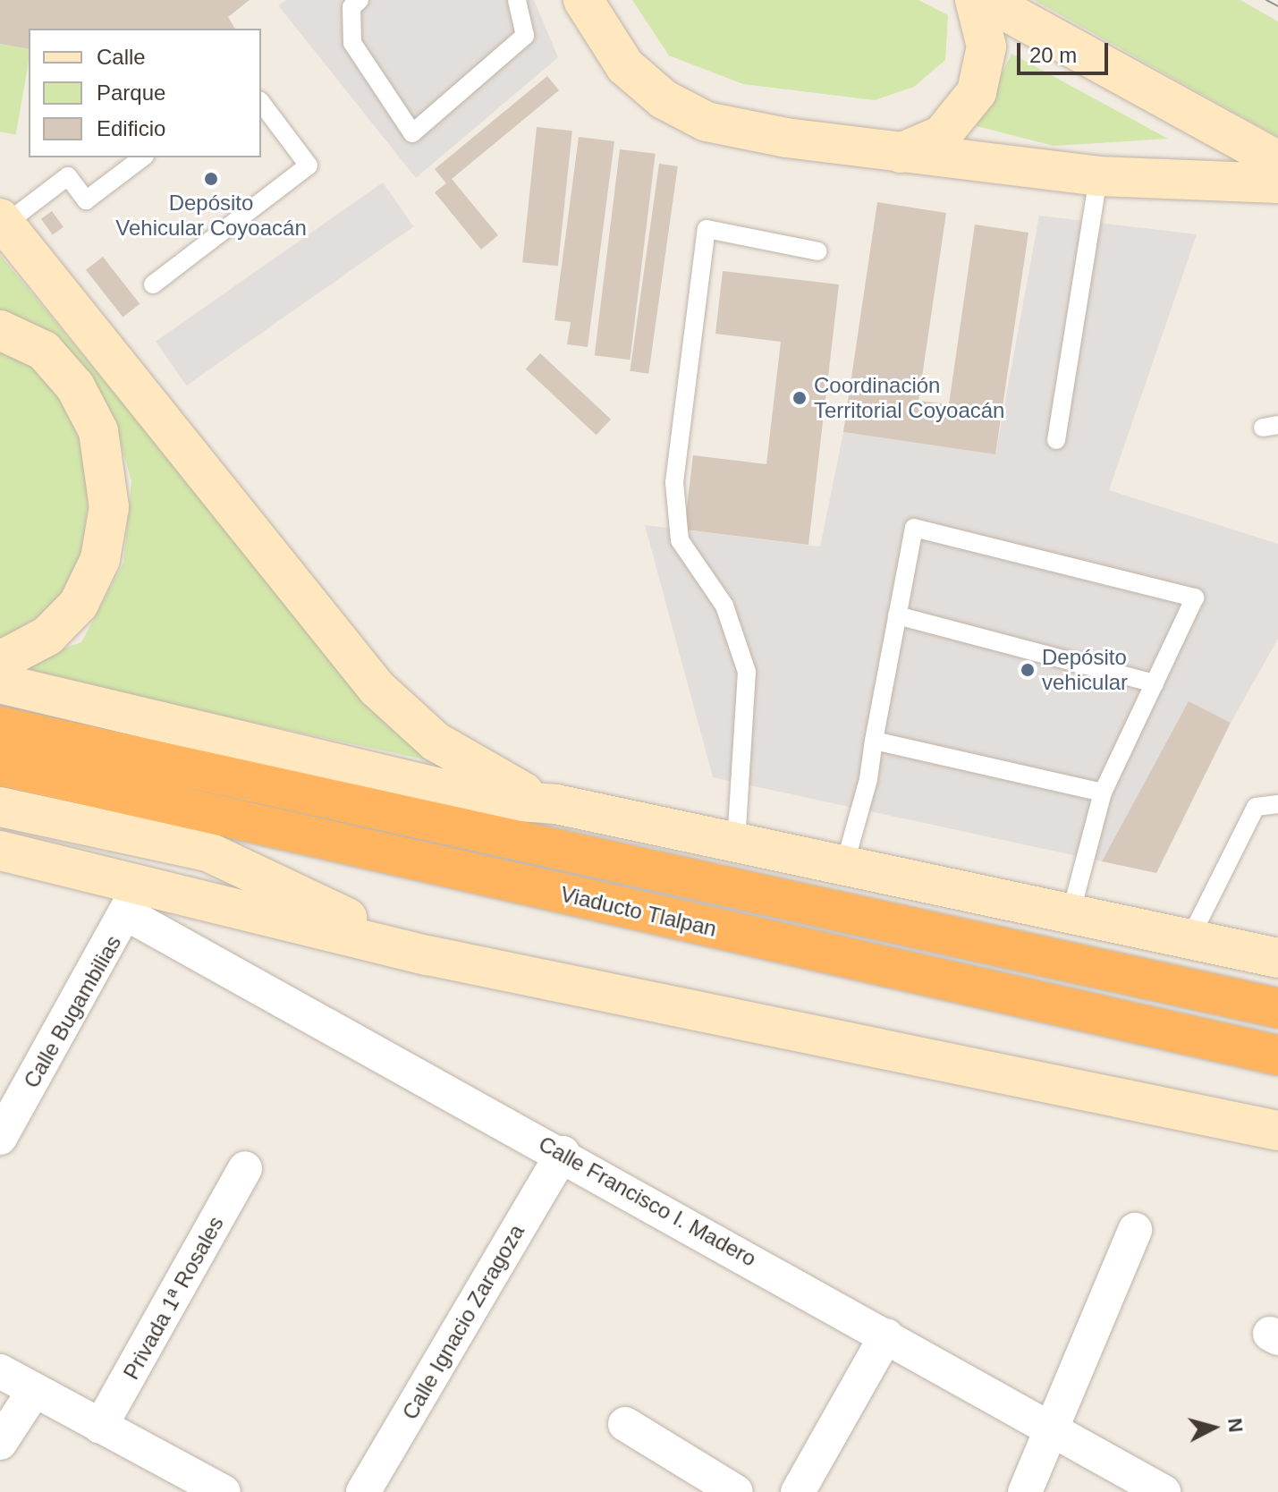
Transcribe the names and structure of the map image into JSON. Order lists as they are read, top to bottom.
{
  "streets": {
    "highway": ["Viaducto Tlalpan"],
    "street": [
      "Calle Bugambilias",
      "Calle Francisco I. Madero",
      "Privada 1ª Rosales",
      "Calle Ignacio Zaragoza"
    ]
  },
  "crossings": [
    ["Calle Bugambilias", "Calle Francisco I. Madero"],
    ["Calle Francisco I. Madero", "Calle Ignacio Zaragoza"]
  ],
  "places": ["Depósito Vehicular Coyoacán", "Coordinación Territorial Coyoacán", "Depósito vehicular"],
  "legend": ["Calle", "Parque", "Edificio"],
  "scale_bar": "20 m",
  "north": "right"
}
